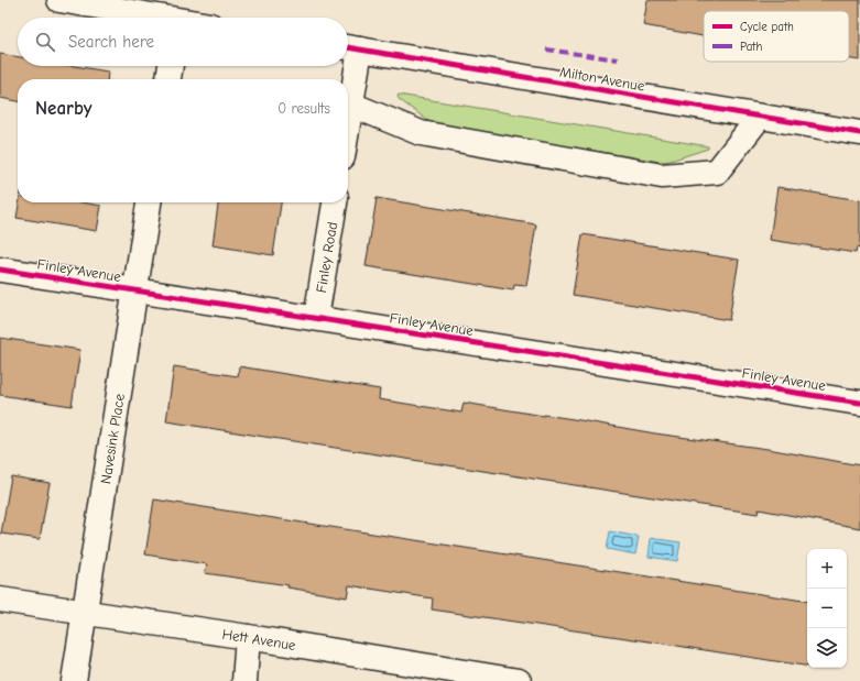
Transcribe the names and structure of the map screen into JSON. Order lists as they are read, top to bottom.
{
  "streets": {
    "street": [
      "Milton Avenue",
      "Finley Road",
      "Finley Avenue",
      "Navesink Place",
      "Hett Avenue"
    ]
  },
  "crossings": [
    ["Finley Road", "Finley Avenue"],
    ["Finley Avenue", "Navesink Place"],
    ["Navesink Place", "Hett Avenue"]
  ],
  "legend": ["Cycle path", "Path"],
  "page": {
    "search": "Search here",
    "heading": ["Nearby", "0 results"],
    "map_buttons": ["+", "−"]
  }
}
